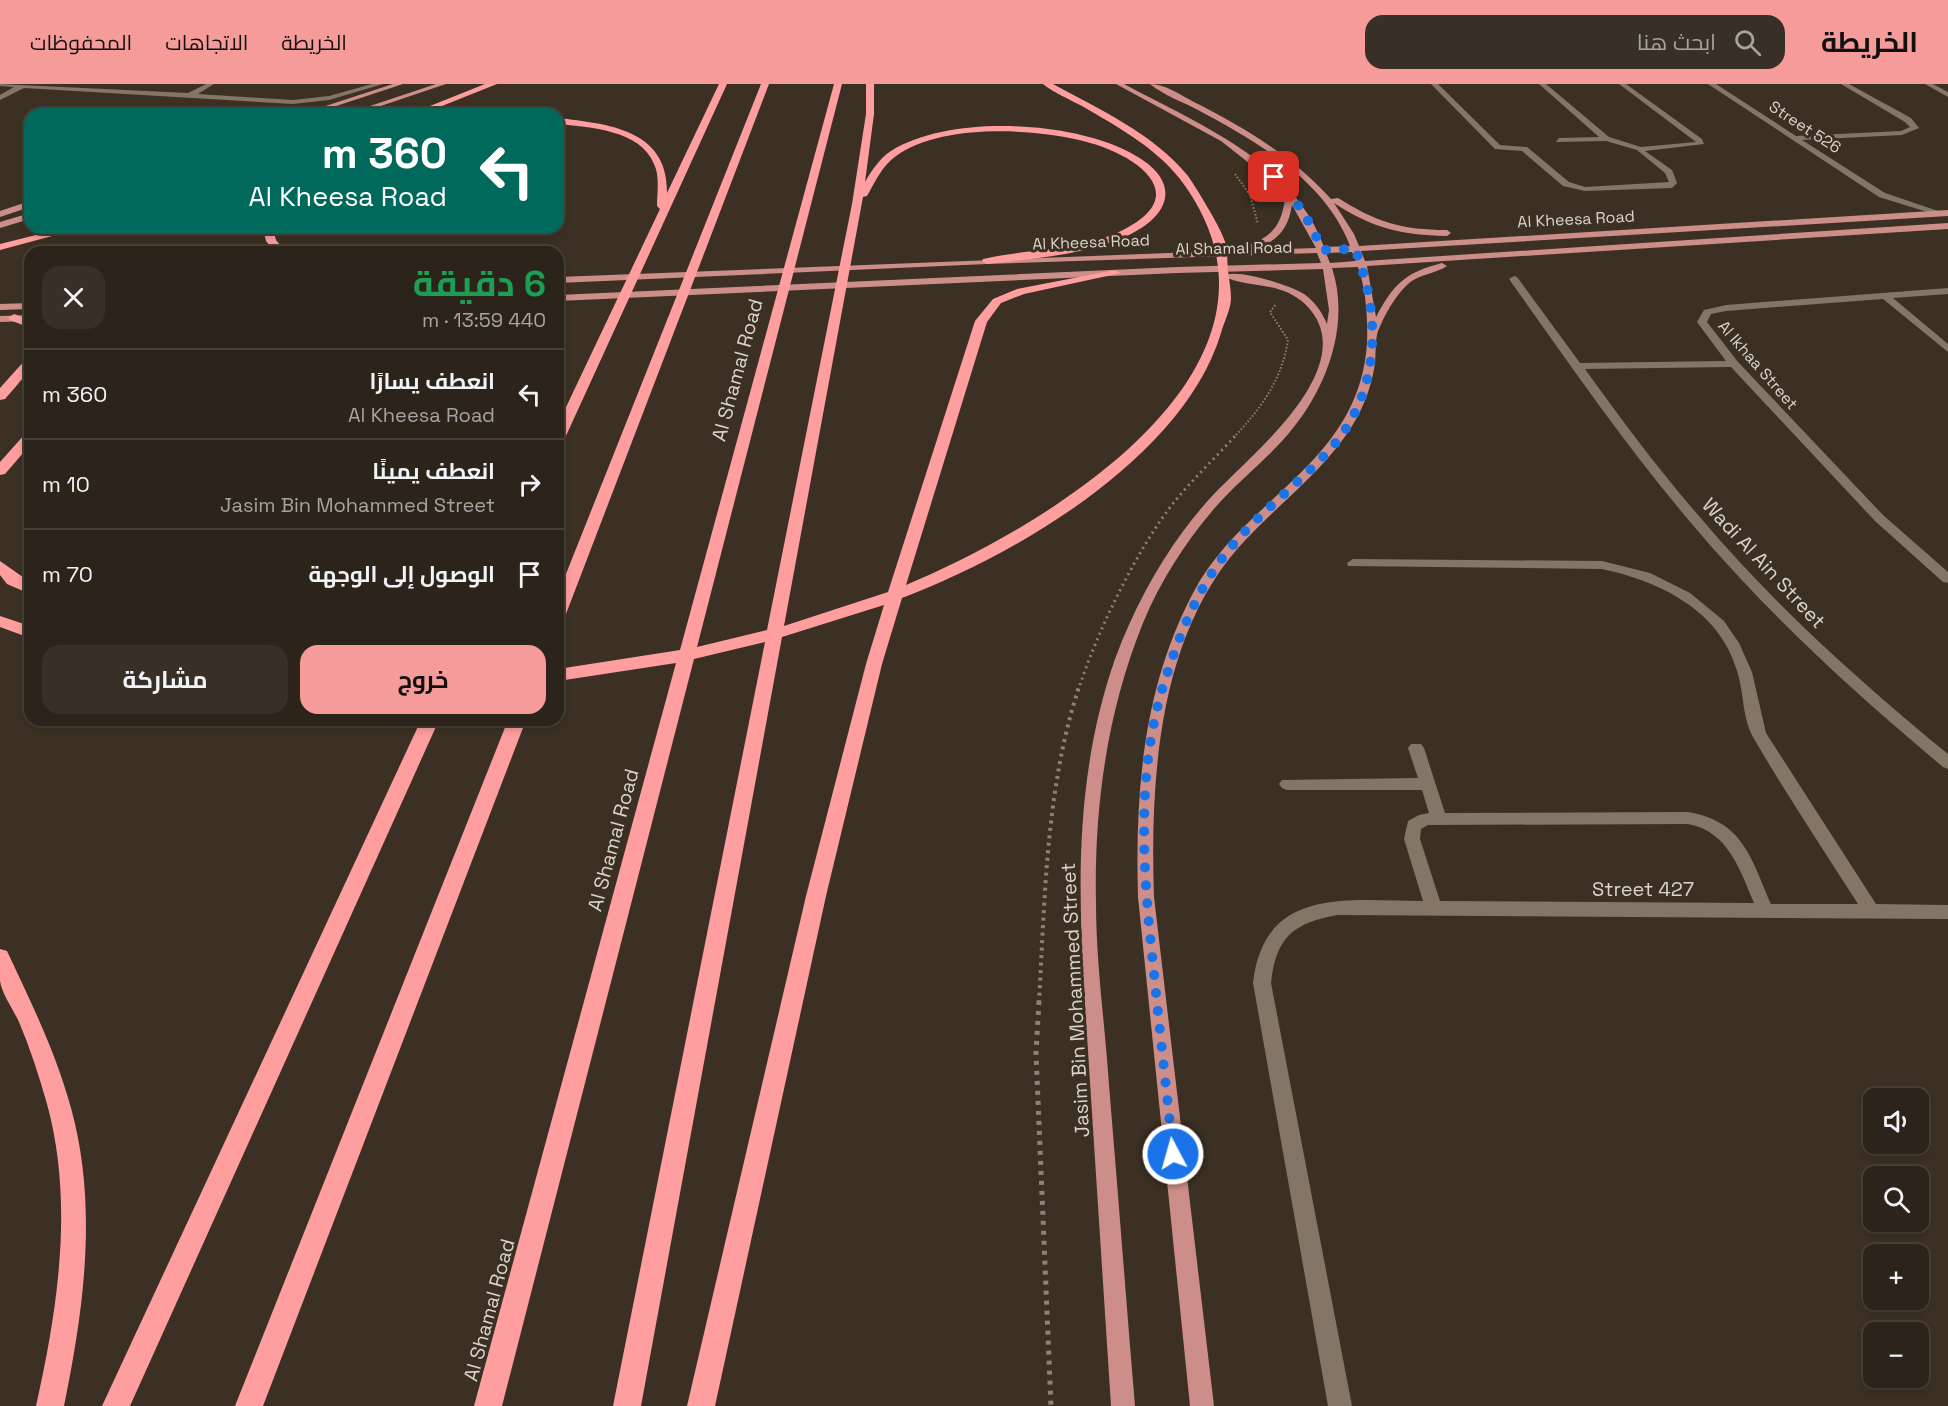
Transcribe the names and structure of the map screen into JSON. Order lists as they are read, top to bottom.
{
  "streets": {
    "highway": ["Al Shamal Road"],
    "main road": ["Al Kheesa Road", "Jasim Bin Mohammed Street"],
    "street": [
      "Street 526",
      "Al Ikhaa Street",
      "Wadi Al Ain Street",
      "Street 427"
    ]
  },
  "crossings": [
    ["Street 526", "Al Kheesa Road"],
    ["Al Kheesa Road", "Al Shamal Road"],
    ["Al Kheesa Road", "Jasim Bin Mohammed Street"],
    ["Al Shamal Road", "Jasim Bin Mohammed Street"]
  ],
  "page": {
    "header": "الخريطة",
    "search": "ابحث هنا",
    "nav": ["الخريطة", "الاتجاهات", "المحفوظات"],
    "turn": ["360 m", "Al Kheesa Road"],
    "heading": ["6 دقيقة", "440 m · 13:59"],
    "list": [
      {
        "name": "انعطف يسارًا",
        "note": "Al Kheesa Road",
        "value": "360 m"
      },
      {
        "name": "انعطف يمينًا",
        "note": "Jasim Bin Mohammed Street",
        "value": "10 m"
      },
      {
        "name": "الوصول إلى الوجهة",
        "value": "70 m"
      }
    ],
    "buttons": ["خروج", "مشاركة"],
    "map_buttons": ["+", "−"]
  }
}
